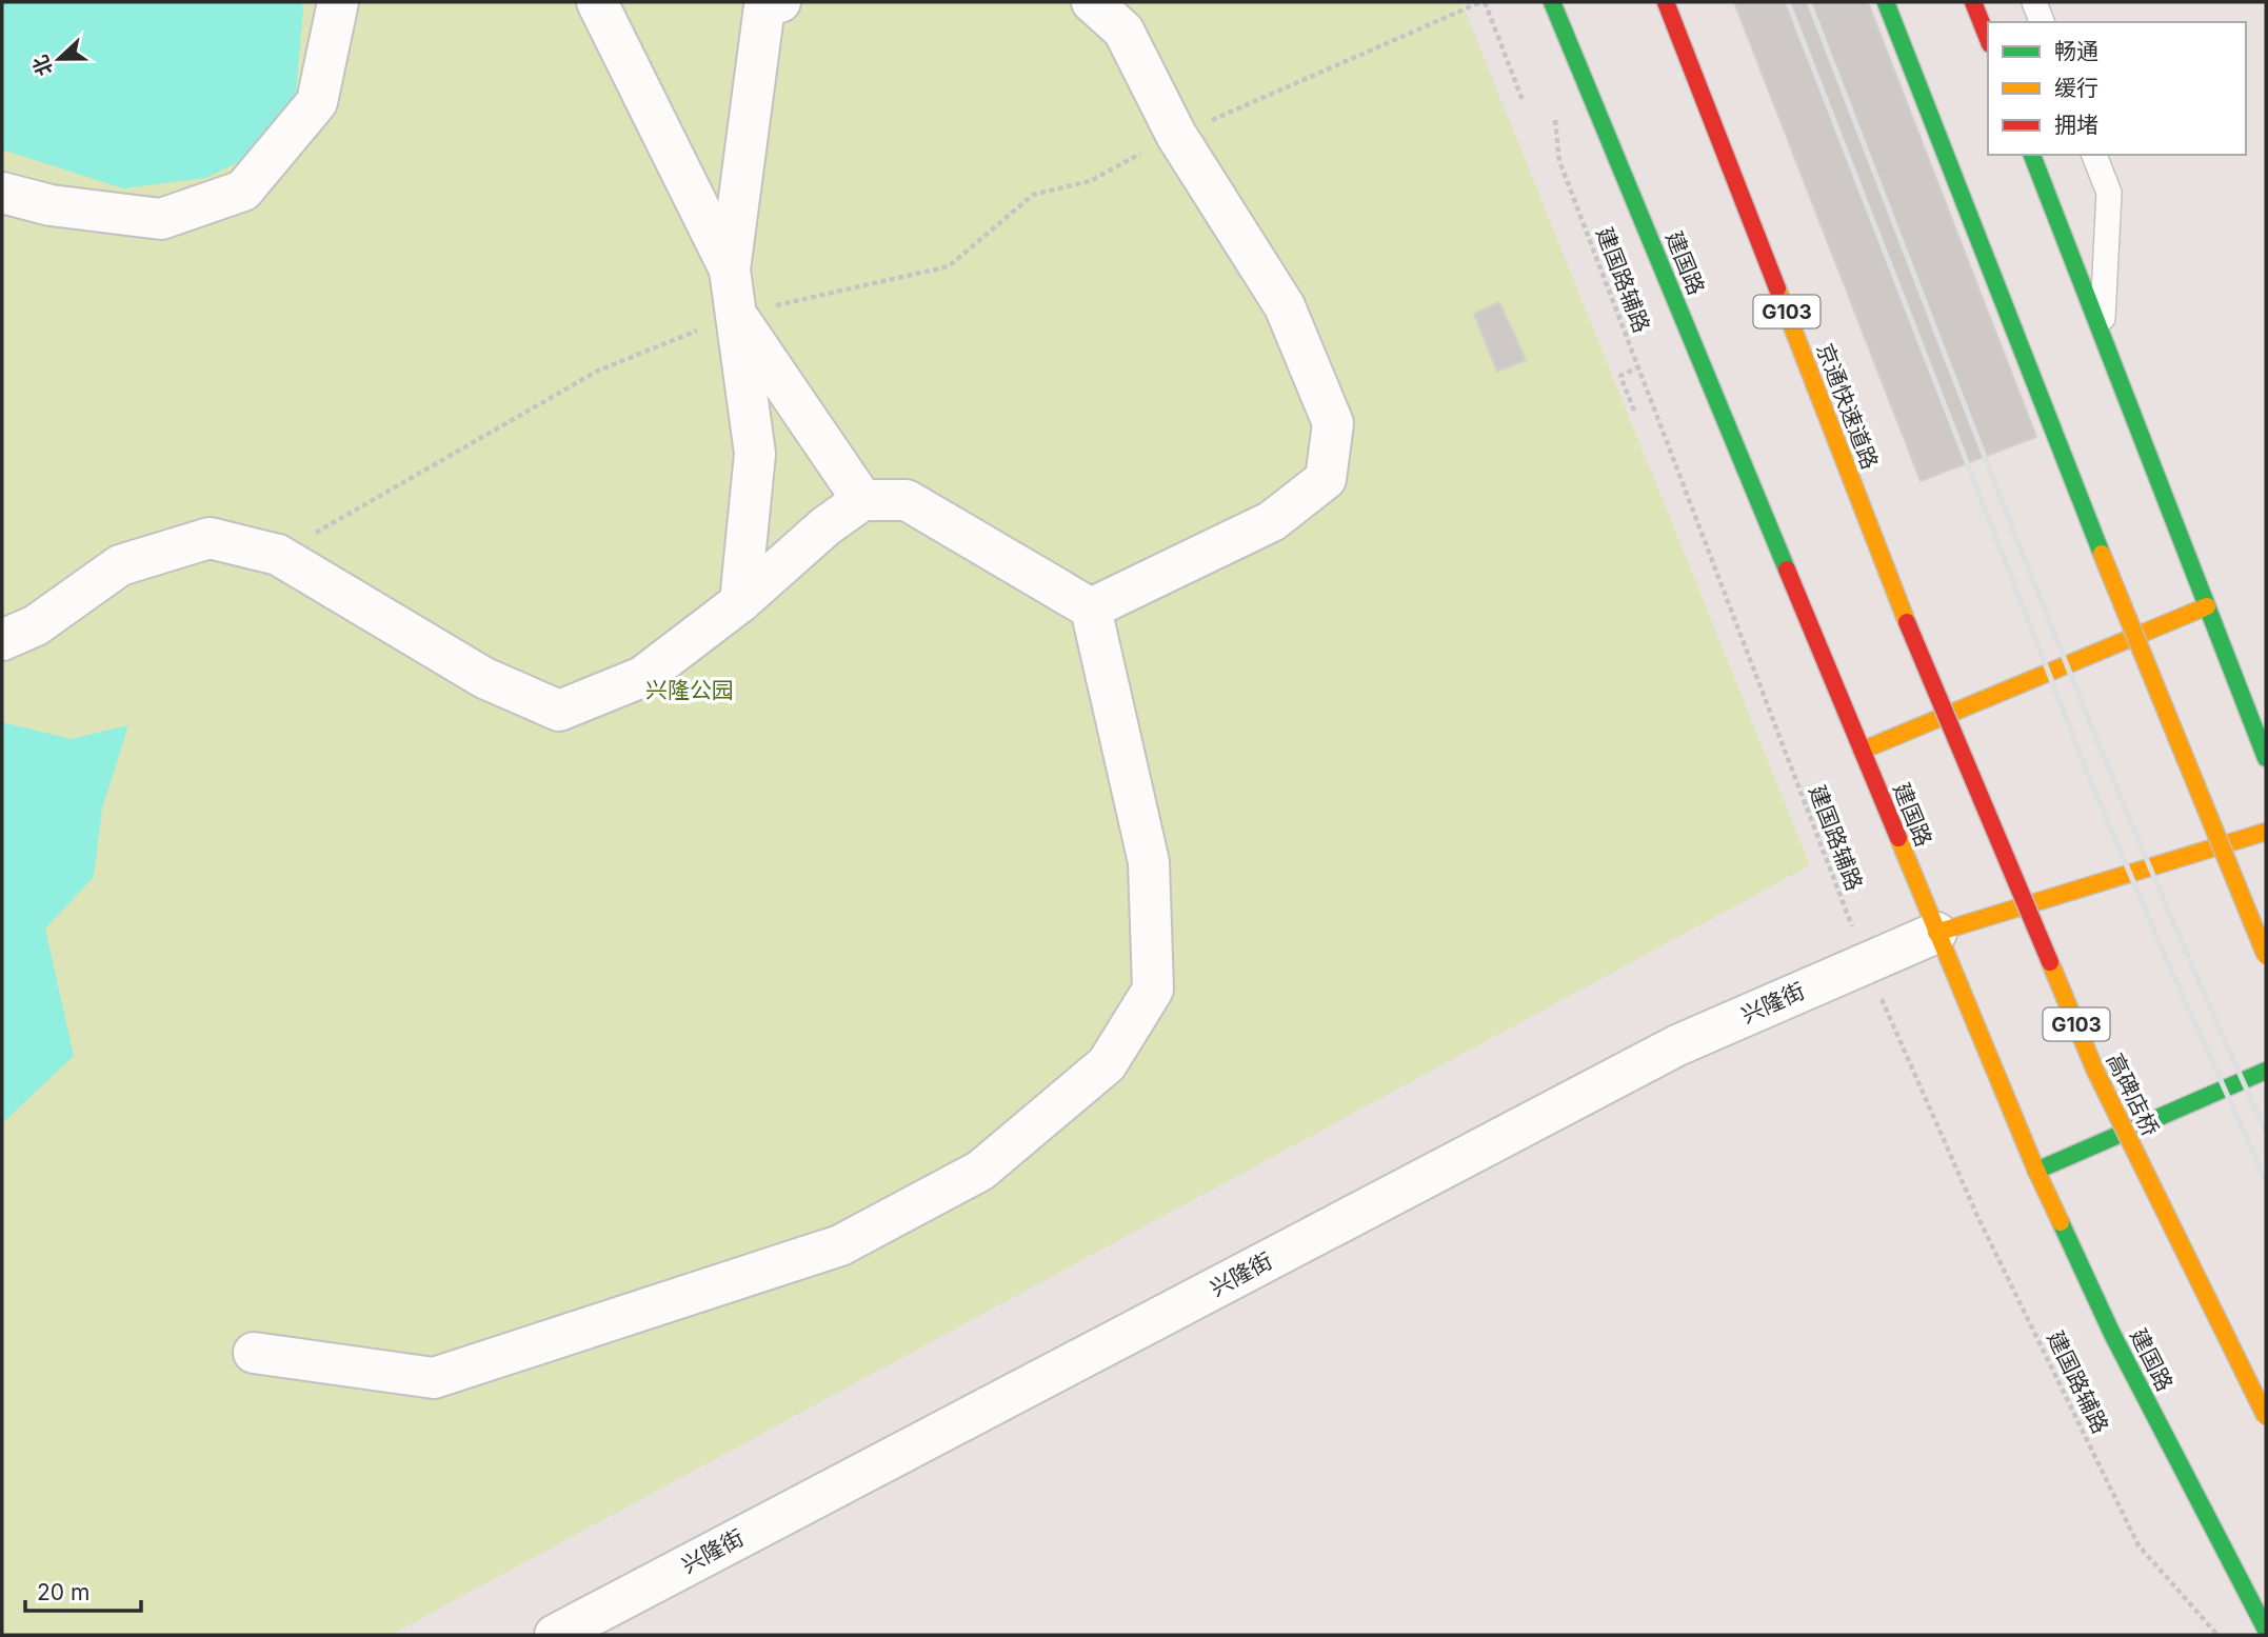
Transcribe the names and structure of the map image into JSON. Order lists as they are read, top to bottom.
{
  "streets": {
    "main road": [
      "建国路",
      "G103",
      "京通快速道路",
      "高碑店桥"
    ],
    "street": ["兴隆街"],
    "path": ["建国路辅路"]
  },
  "crossings": [
    ["建国路", "兴隆街"],
    ["建国路辅路", "兴隆街"],
    ["京通快速道路", "高碑店桥"]
  ],
  "parks": ["兴隆公园"],
  "legend": ["畅通", "缓行", "拥堵"],
  "scale_bar": "20 m",
  "north": "left"
}
